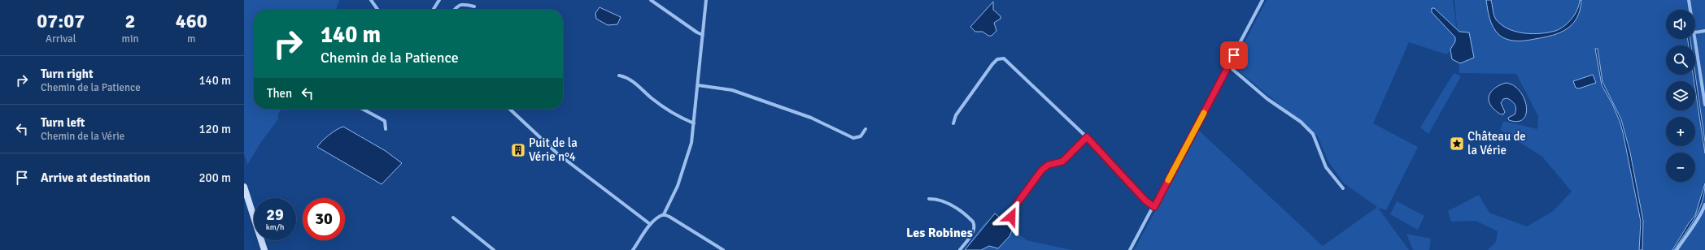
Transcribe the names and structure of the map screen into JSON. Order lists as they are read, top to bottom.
{
  "districts": ["Les Robines"],
  "places": {
    "place": ["Château de la Vérie"],
    "building": ["Puit de la Vérie n°4"]
  },
  "page": {
    "eta": [
      "07:07",
      "Arrival",
      "2",
      "min",
      "460",
      "m"
    ],
    "map_buttons": ["+", "−"],
    "turn": ["140 m", "Chemin de la Patience"],
    "list": [
      {
        "name": "Turn right",
        "note": "Chemin de la Patience",
        "value": "140 m"
      },
      {
        "name": "Turn left",
        "note": "Chemin de la Vérie",
        "value": "120 m"
      },
      {
        "name": "Arrive at destination",
        "value": "200 m"
      }
    ],
    "then": "Then",
    "speed": "29 km/h",
    "limit": "30"
  }
}
